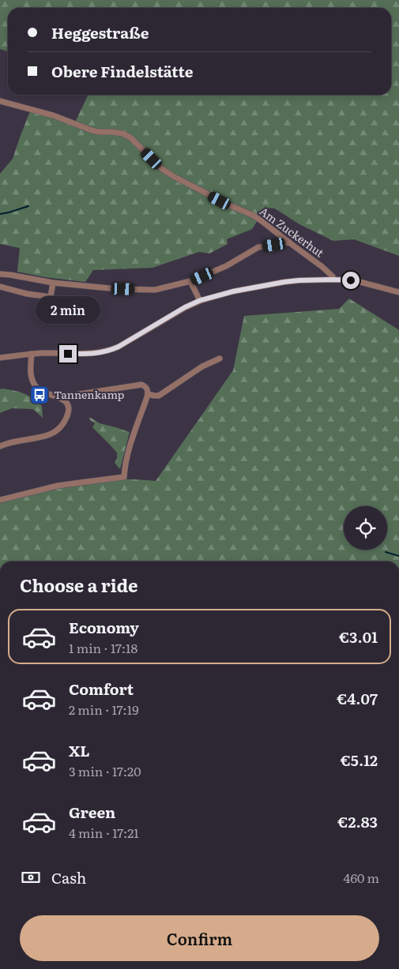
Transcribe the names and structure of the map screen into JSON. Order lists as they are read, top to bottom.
{
  "streets": {
    "street": ["Am Zuckerhut"]
  },
  "places": {
    "bus stop": ["Tannenkamp"]
  },
  "page": {
    "banner": ["Heggestraße", "Obere Findelstätte"],
    "bubble": "2 min",
    "heading": "Choose a ride",
    "list": [
      {
        "name": "Economy",
        "note": "1 min · 17:18",
        "value": "€3.01"
      },
      {
        "name": "Comfort",
        "note": "2 min · 17:19",
        "value": "€4.07"
      },
      {
        "name": "XL",
        "note": "3 min · 17:20",
        "value": "€5.12"
      },
      {
        "name": "Green",
        "note": "4 min · 17:21",
        "value": "€2.83"
      }
    ],
    "pay": ["Cash", "460 m"],
    "buttons": "Confirm"
  }
}
